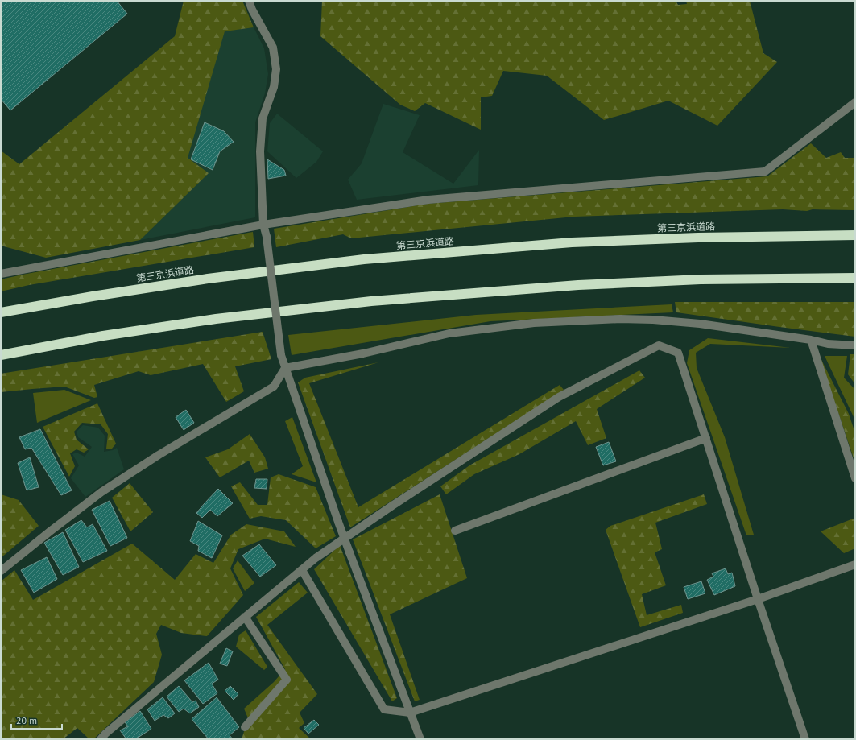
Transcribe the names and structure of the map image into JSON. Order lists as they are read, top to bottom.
{
  "streets": {
    "highway": ["第三京浜道路"]
  },
  "scale_bar": "20 m"
}
